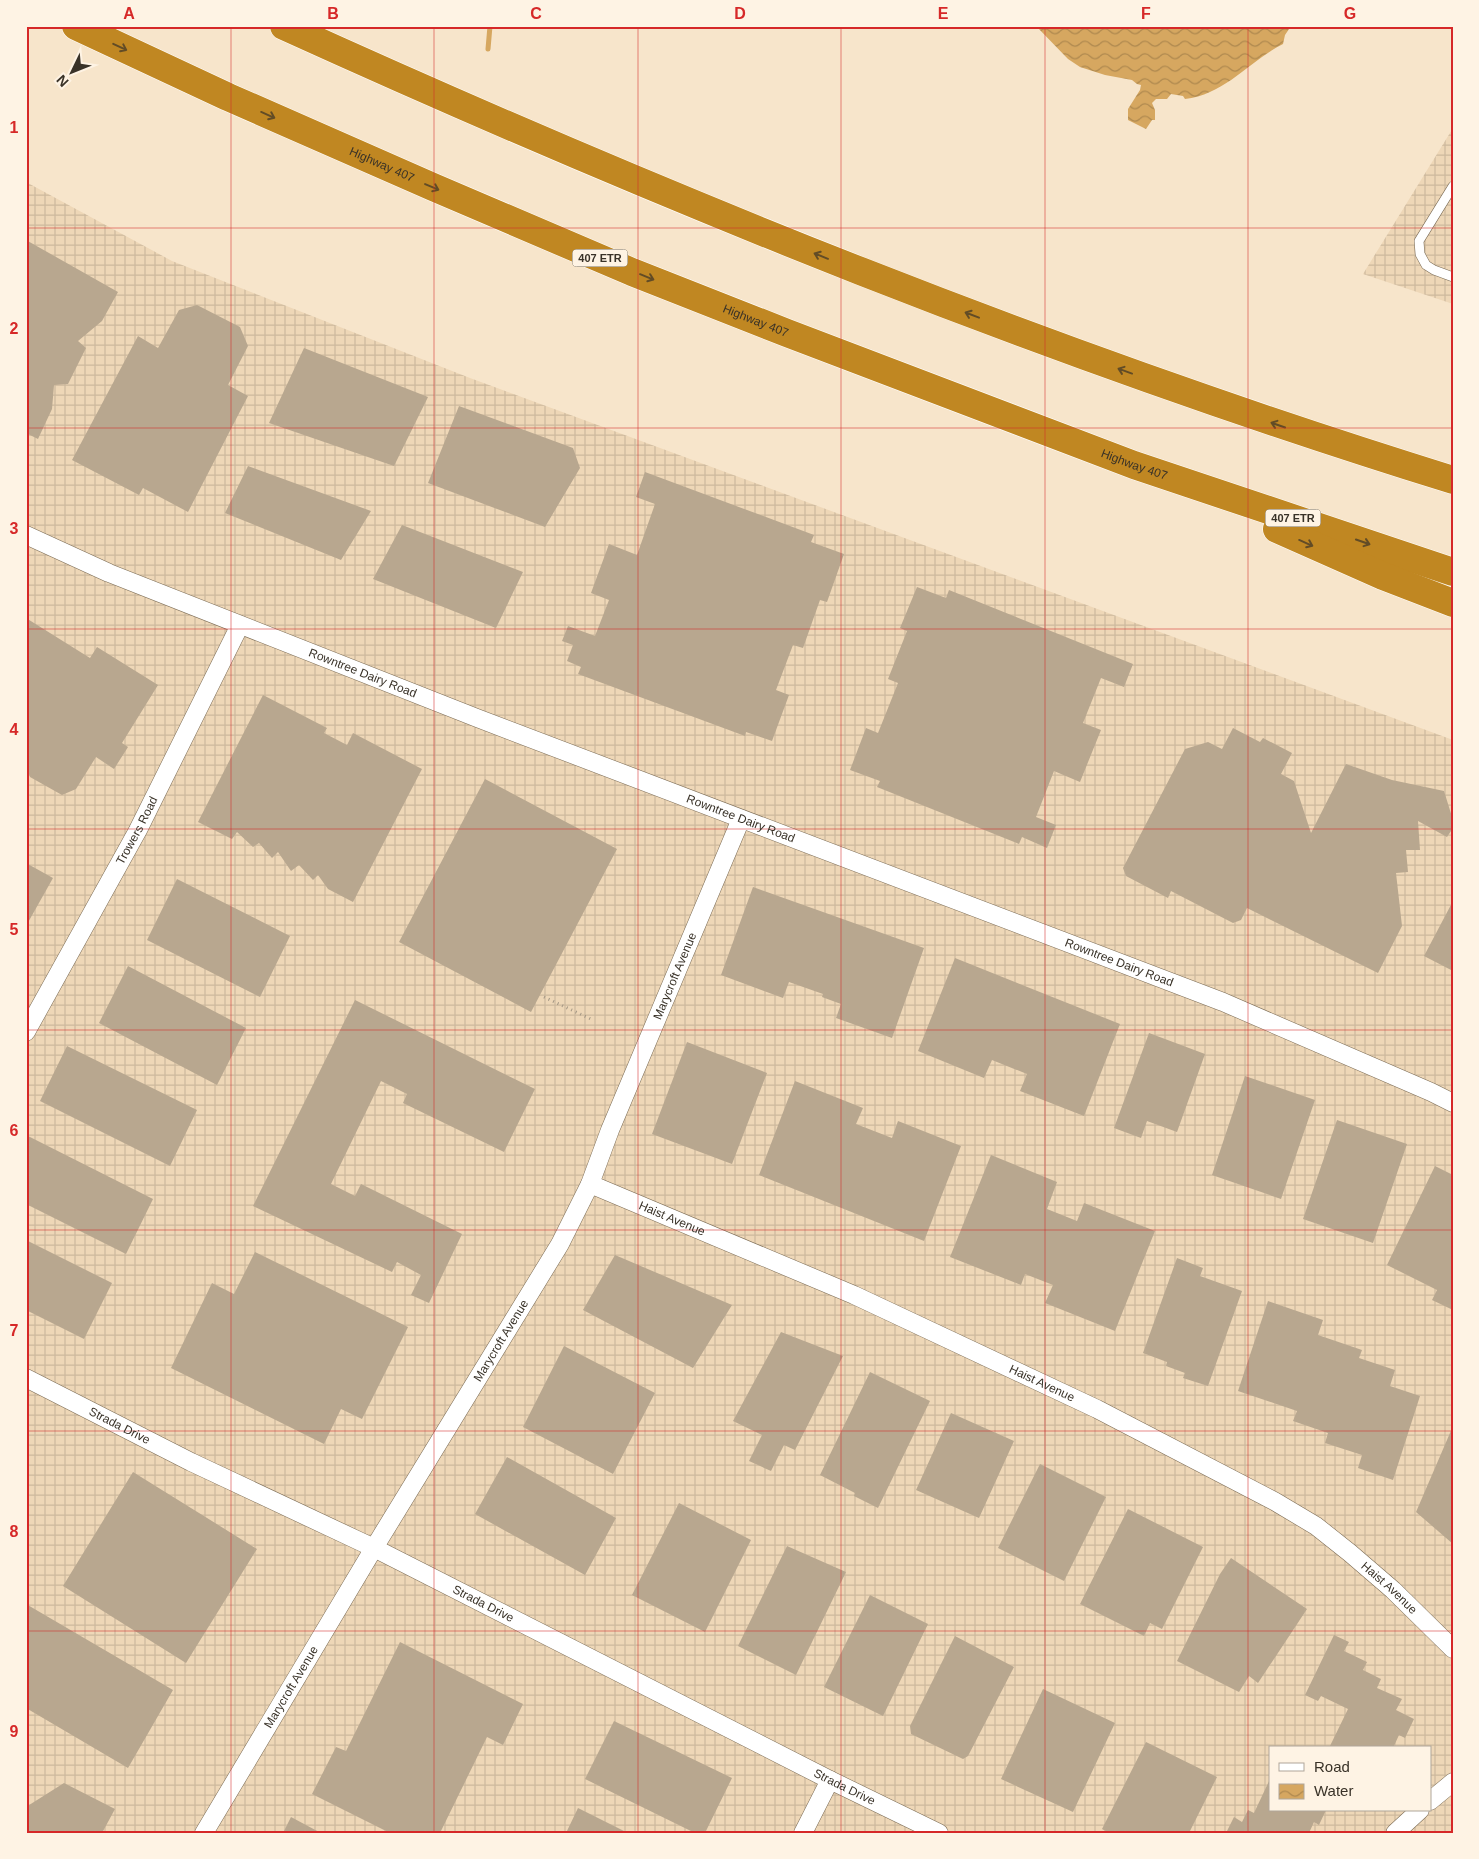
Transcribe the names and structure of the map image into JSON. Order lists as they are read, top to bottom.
{
  "streets": {
    "highway": ["Highway 407", "407 ETR"],
    "street": [
      "Rowntree Dairy Road",
      "Trowers Road",
      "Marycroft Avenue",
      "Haist Avenue",
      "Strada Drive"
    ]
  },
  "crossings": [
    ["Rowntree Dairy Road", "Trowers Road"],
    ["Rowntree Dairy Road", "Marycroft Avenue"],
    ["Marycroft Avenue", "Haist Avenue"],
    ["Marycroft Avenue", "Strada Drive"]
  ],
  "legend": ["Road", "Water"],
  "north": "bottom left",
  "grid": {
    "columns": [
      "A",
      "B",
      "C",
      "D",
      "E",
      "F",
      "G"
    ],
    "rows": [
      "1",
      "2",
      "3",
      "4",
      "5",
      "6",
      "7",
      "8",
      "9"
    ]
  }
}
